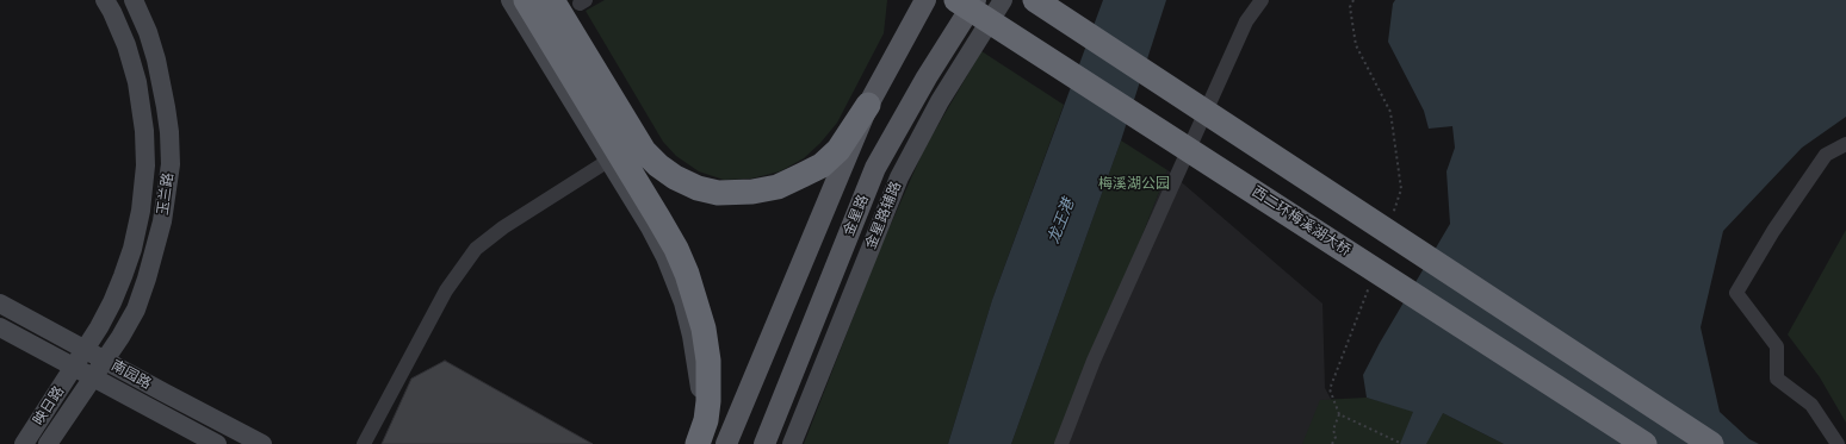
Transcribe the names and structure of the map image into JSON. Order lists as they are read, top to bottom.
{
  "streets": {
    "highway": ["西二环梅溪湖大桥"],
    "main road": [
      "玉兰路",
      "金星路",
      "金星路辅路",
      "南园路",
      "映日路"
    ]
  },
  "crossings": [
    ["玉兰路", "南园路"],
    ["玉兰路", "映日路"],
    ["南园路", "映日路"]
  ],
  "water": ["龙王港"],
  "parks": ["梅溪湖公园"]
}
